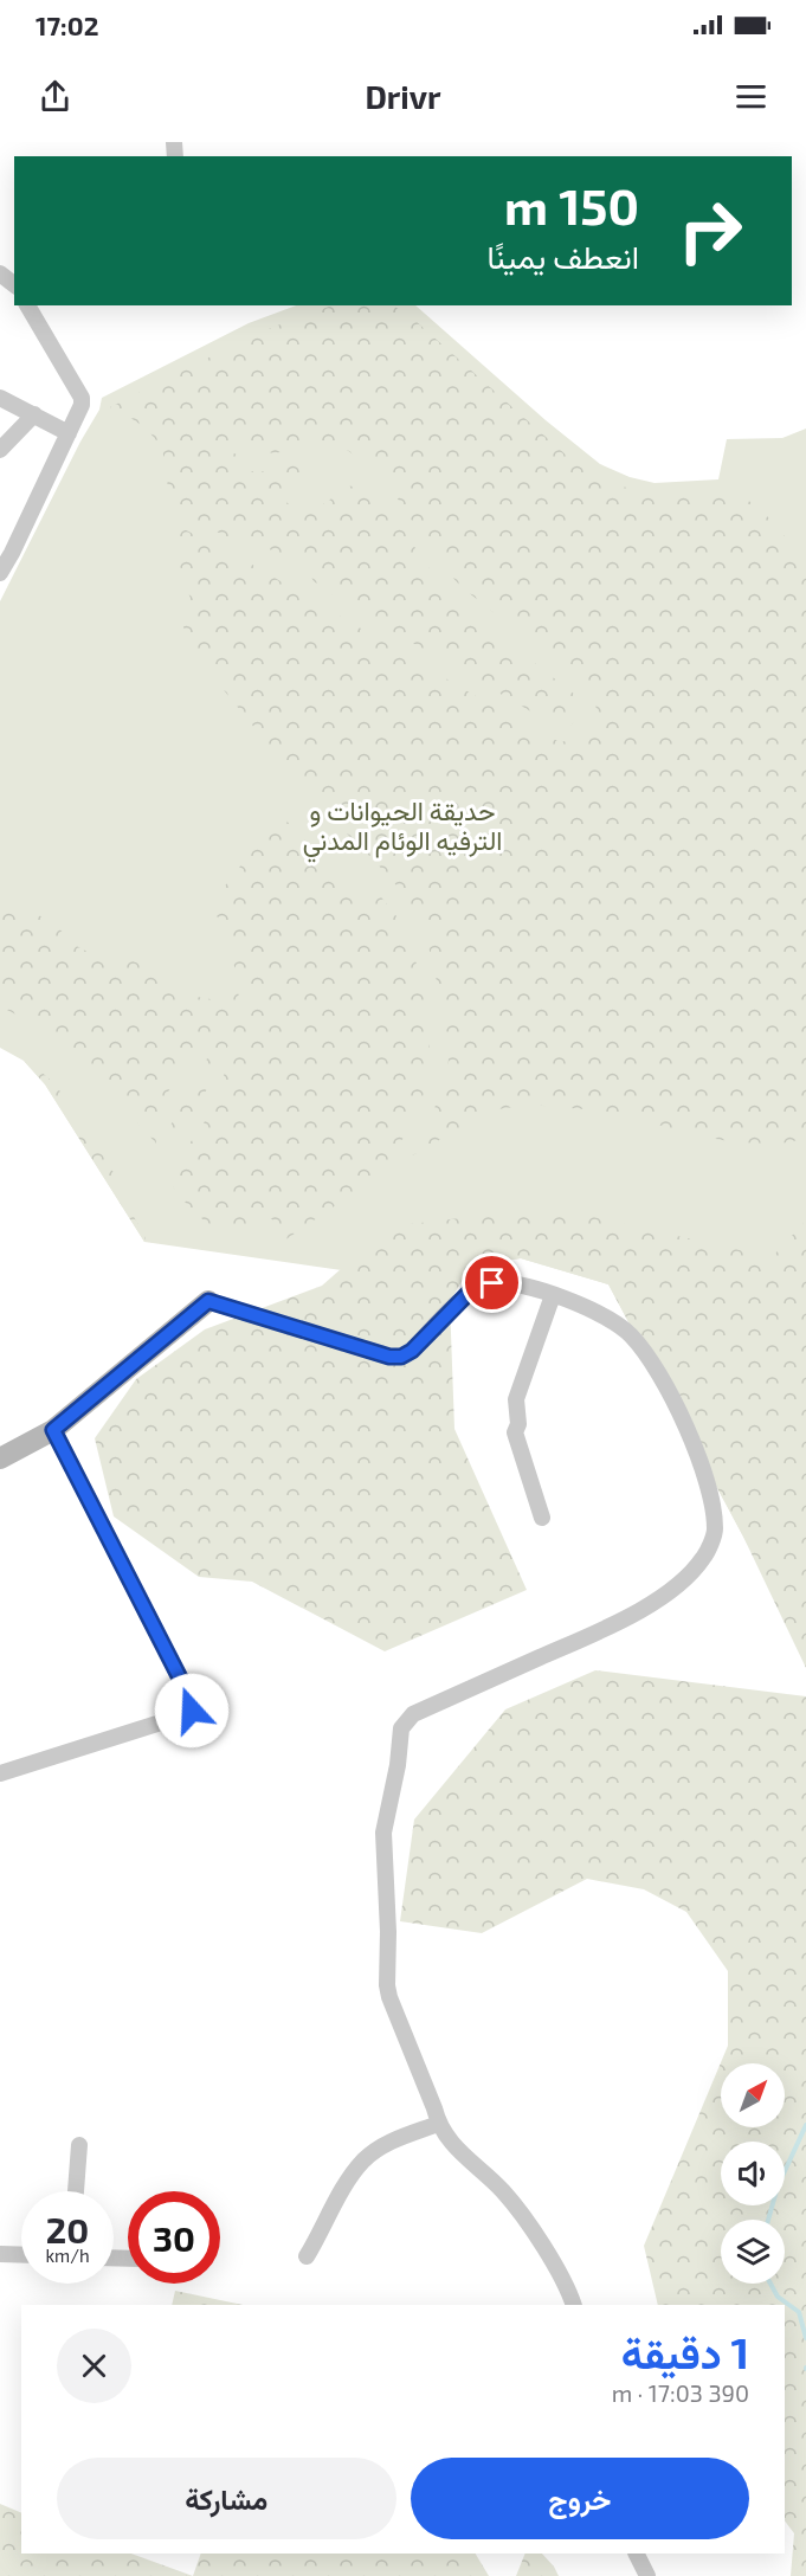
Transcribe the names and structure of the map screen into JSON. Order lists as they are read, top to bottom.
{
  "parks": ["حديقة الحيوانات و الترفيه الوئام المدني"],
  "north": "top right",
  "page": {
    "status": "17:02",
    "header": "Drivr",
    "turn": ["150 m", "انعطف يمينًا"],
    "speed": "20 km/h",
    "limit": "30",
    "heading": ["1 دقيقة", "390 m · 17:03"],
    "buttons": ["خروج", "مشاركة"]
  }
}
